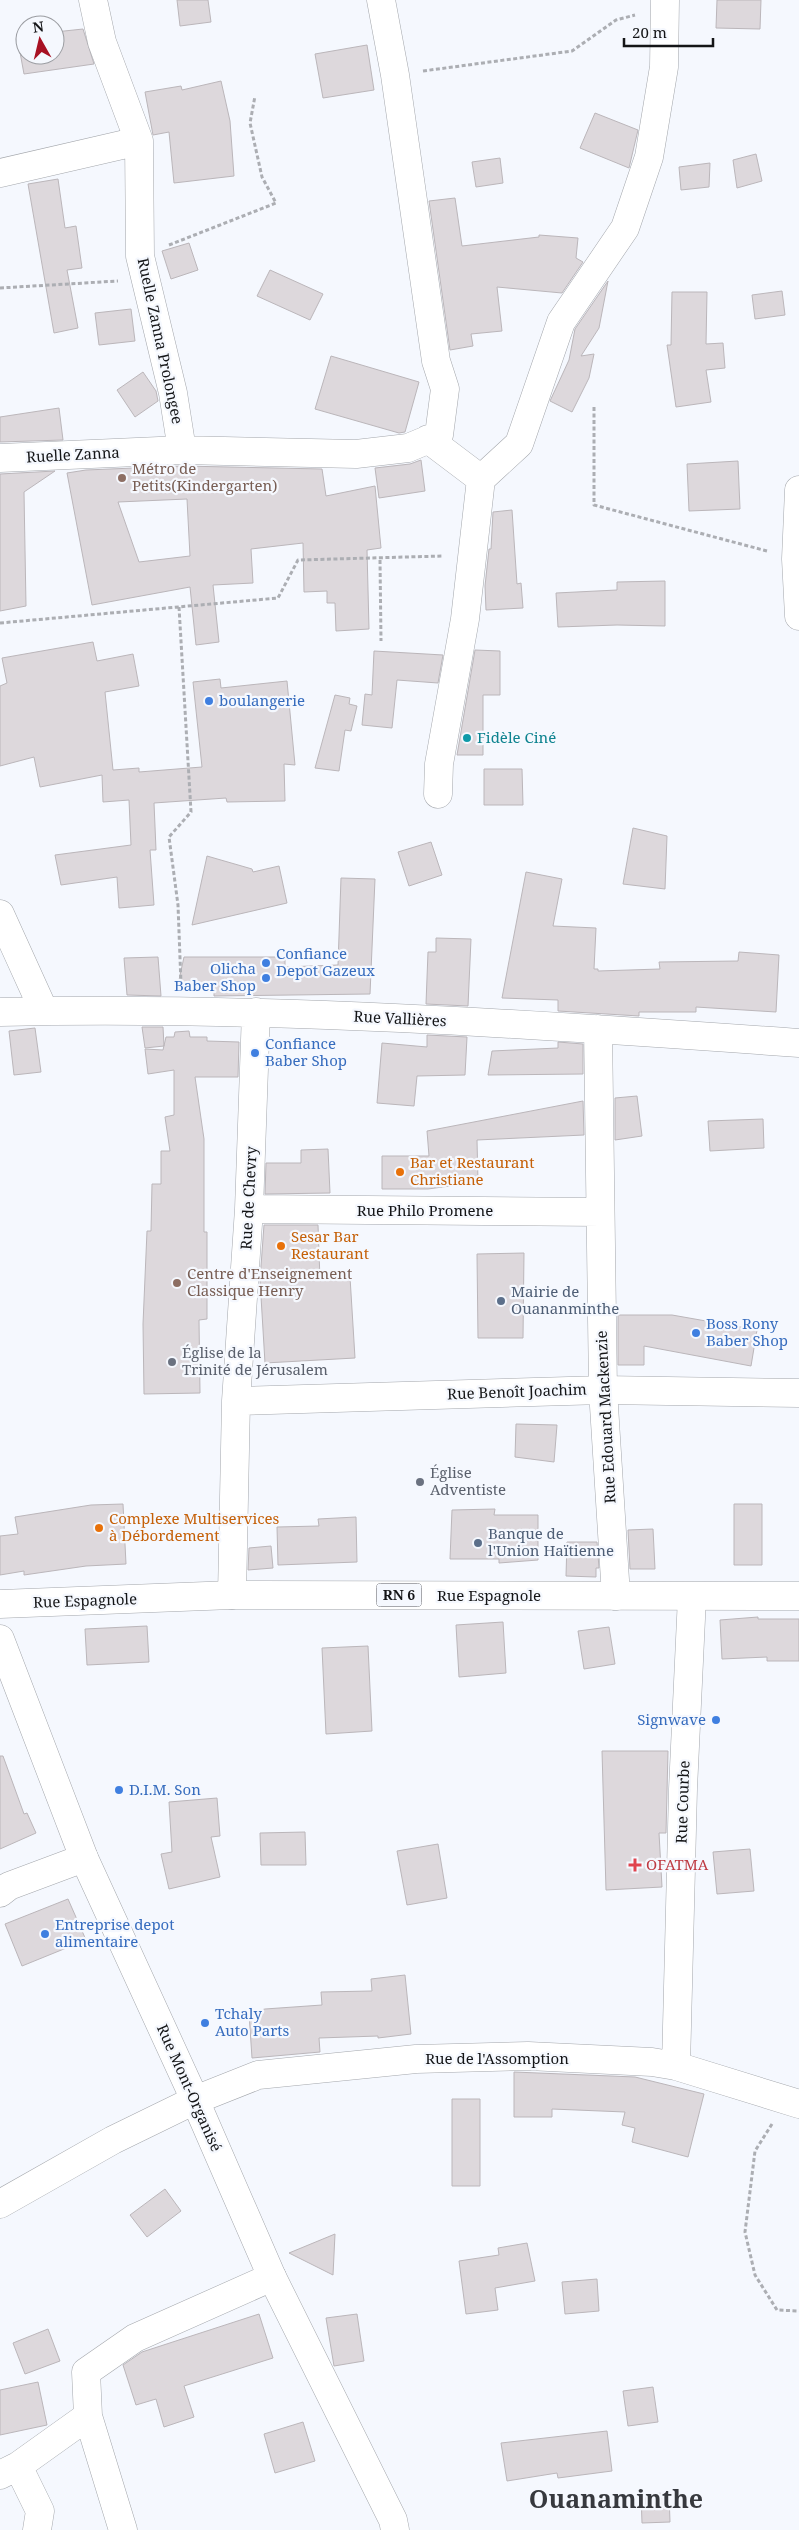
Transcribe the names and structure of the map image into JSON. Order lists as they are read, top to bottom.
{
  "streets": {
    "street": [
      "Ruelle Zanna Prolongee",
      "Ruelle Zanna",
      "Rue Vallières",
      "Rue de Chevry",
      "Rue Philo Promene",
      "Rue Benoît Joachim",
      "Rue Edouard Mackenzie",
      "RN 6",
      "Rue Espagnole",
      "Rue Courbe",
      "Rue de l'Assomption",
      "Rue Mont-Organisé"
    ]
  },
  "crossings": [
    ["Ruelle Zanna Prolongee", "Ruelle Zanna"],
    ["Rue Vallières", "Rue de Chevry"],
    ["Rue Vallières", "Rue Edouard Mackenzie"],
    ["Rue de Chevry", "Rue Philo Promene"],
    ["Rue de Chevry", "Rue Benoît Joachim"],
    ["Rue de Chevry", "Rue Espagnole"],
    ["Rue Philo Promene", "Rue Edouard Mackenzie"],
    ["Rue Benoît Joachim", "Rue Edouard Mackenzie"],
    ["Rue Edouard Mackenzie", "Rue Espagnole"],
    ["Rue Espagnole", "Rue Courbe"],
    ["Rue Courbe", "Rue de l'Assomption"],
    ["Rue de l'Assomption", "Rue Mont-Organisé"]
  ],
  "districts": ["Ouanaminthe"],
  "places": {
    "other": [
      "Métro de Petits(Kindergarten)",
      "boulangerie",
      "Fidèle Ciné",
      "Confiance Depot Gazeux",
      "Olicha Baber Shop",
      "Confiance Baber Shop",
      "Bar et Restaurant Christiane",
      "Sesar Bar Restaurant",
      "Centre d'Enseignement Classique Henry",
      "Mairie de Ouananminthe",
      "Boss Rony Baber Shop",
      "Église de la Trinité de Jérusalem",
      "Église Adventiste",
      "Complexe Multiservices à Débordement",
      "Banque de l'Union Haïtienne",
      "Signwave",
      "D.I.M. Son",
      "Entreprise depot alimentaire",
      "Tchaly Auto Parts"
    ],
    "health": ["OFATMA"]
  },
  "scale_bar": "20 m",
  "north": "top"
}
